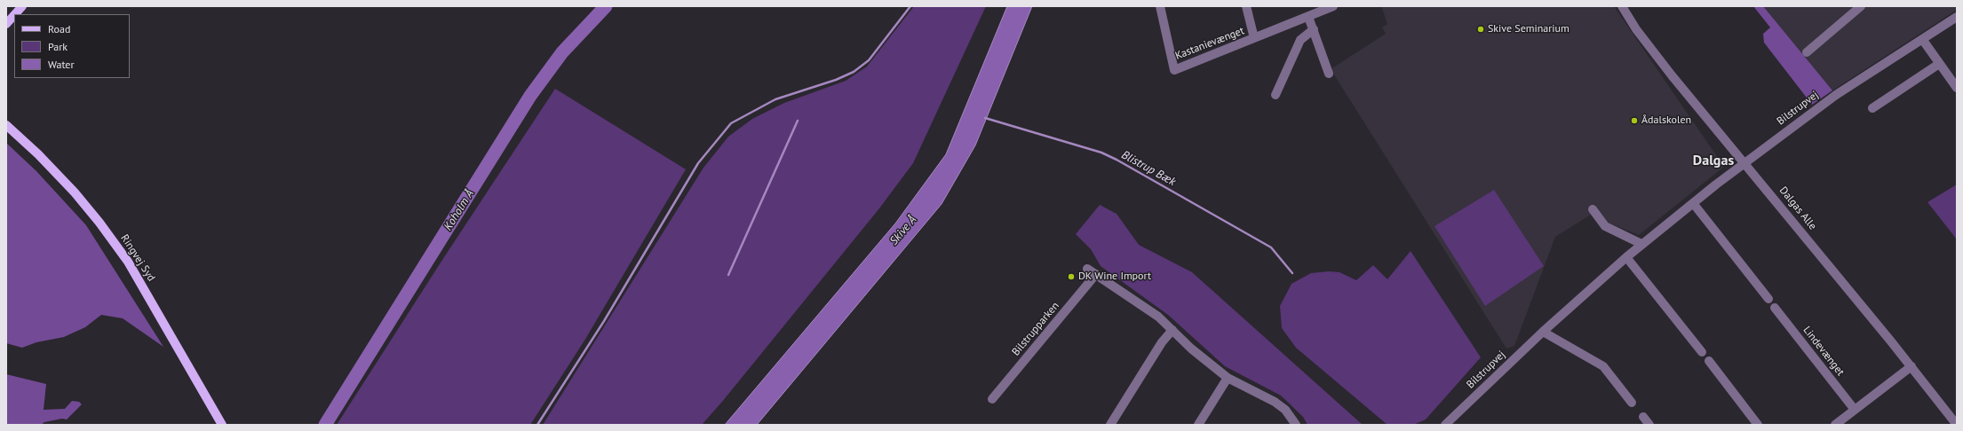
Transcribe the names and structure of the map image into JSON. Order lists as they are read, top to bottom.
{
  "streets": {
    "main road": ["Ringvej Syd"],
    "street": [
      "Kastanievænget",
      "Bilstrupvej",
      "Dalgas Alle",
      "Bilstrupparken",
      "Lindevænget"
    ]
  },
  "crossings": [
    ["Bilstrupvej", "Dalgas Alle"]
  ],
  "districts": ["Dalgas"],
  "water": ["Blistrup Bæk", "Koholm Å", "Skive Å"],
  "places": ["Skive Seminarium", "Ådalskolen", "DK Wine Import"],
  "legend": ["Road", "Park", "Water"]
}
